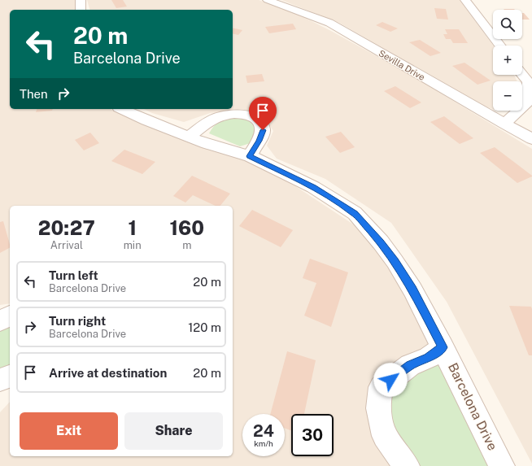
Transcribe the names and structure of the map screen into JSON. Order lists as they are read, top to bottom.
{
  "streets": {
    "street": ["Sevilla Drive", "Barcelona Drive"]
  },
  "page": {
    "map_buttons": ["+", "−"],
    "turn": ["20 m", "Barcelona Drive"],
    "then": "Then",
    "eta": [
      "20:27",
      "Arrival",
      "1",
      "min",
      "160",
      "m"
    ],
    "list": [
      {
        "name": "Turn left",
        "note": "Barcelona Drive",
        "value": "20 m"
      },
      {
        "name": "Turn right",
        "note": "Barcelona Drive",
        "value": "120 m"
      },
      {
        "name": "Arrive at destination",
        "value": "20 m"
      }
    ],
    "buttons": ["Exit", "Share"],
    "speed": "24 km/h",
    "limit": "30"
  }
}
